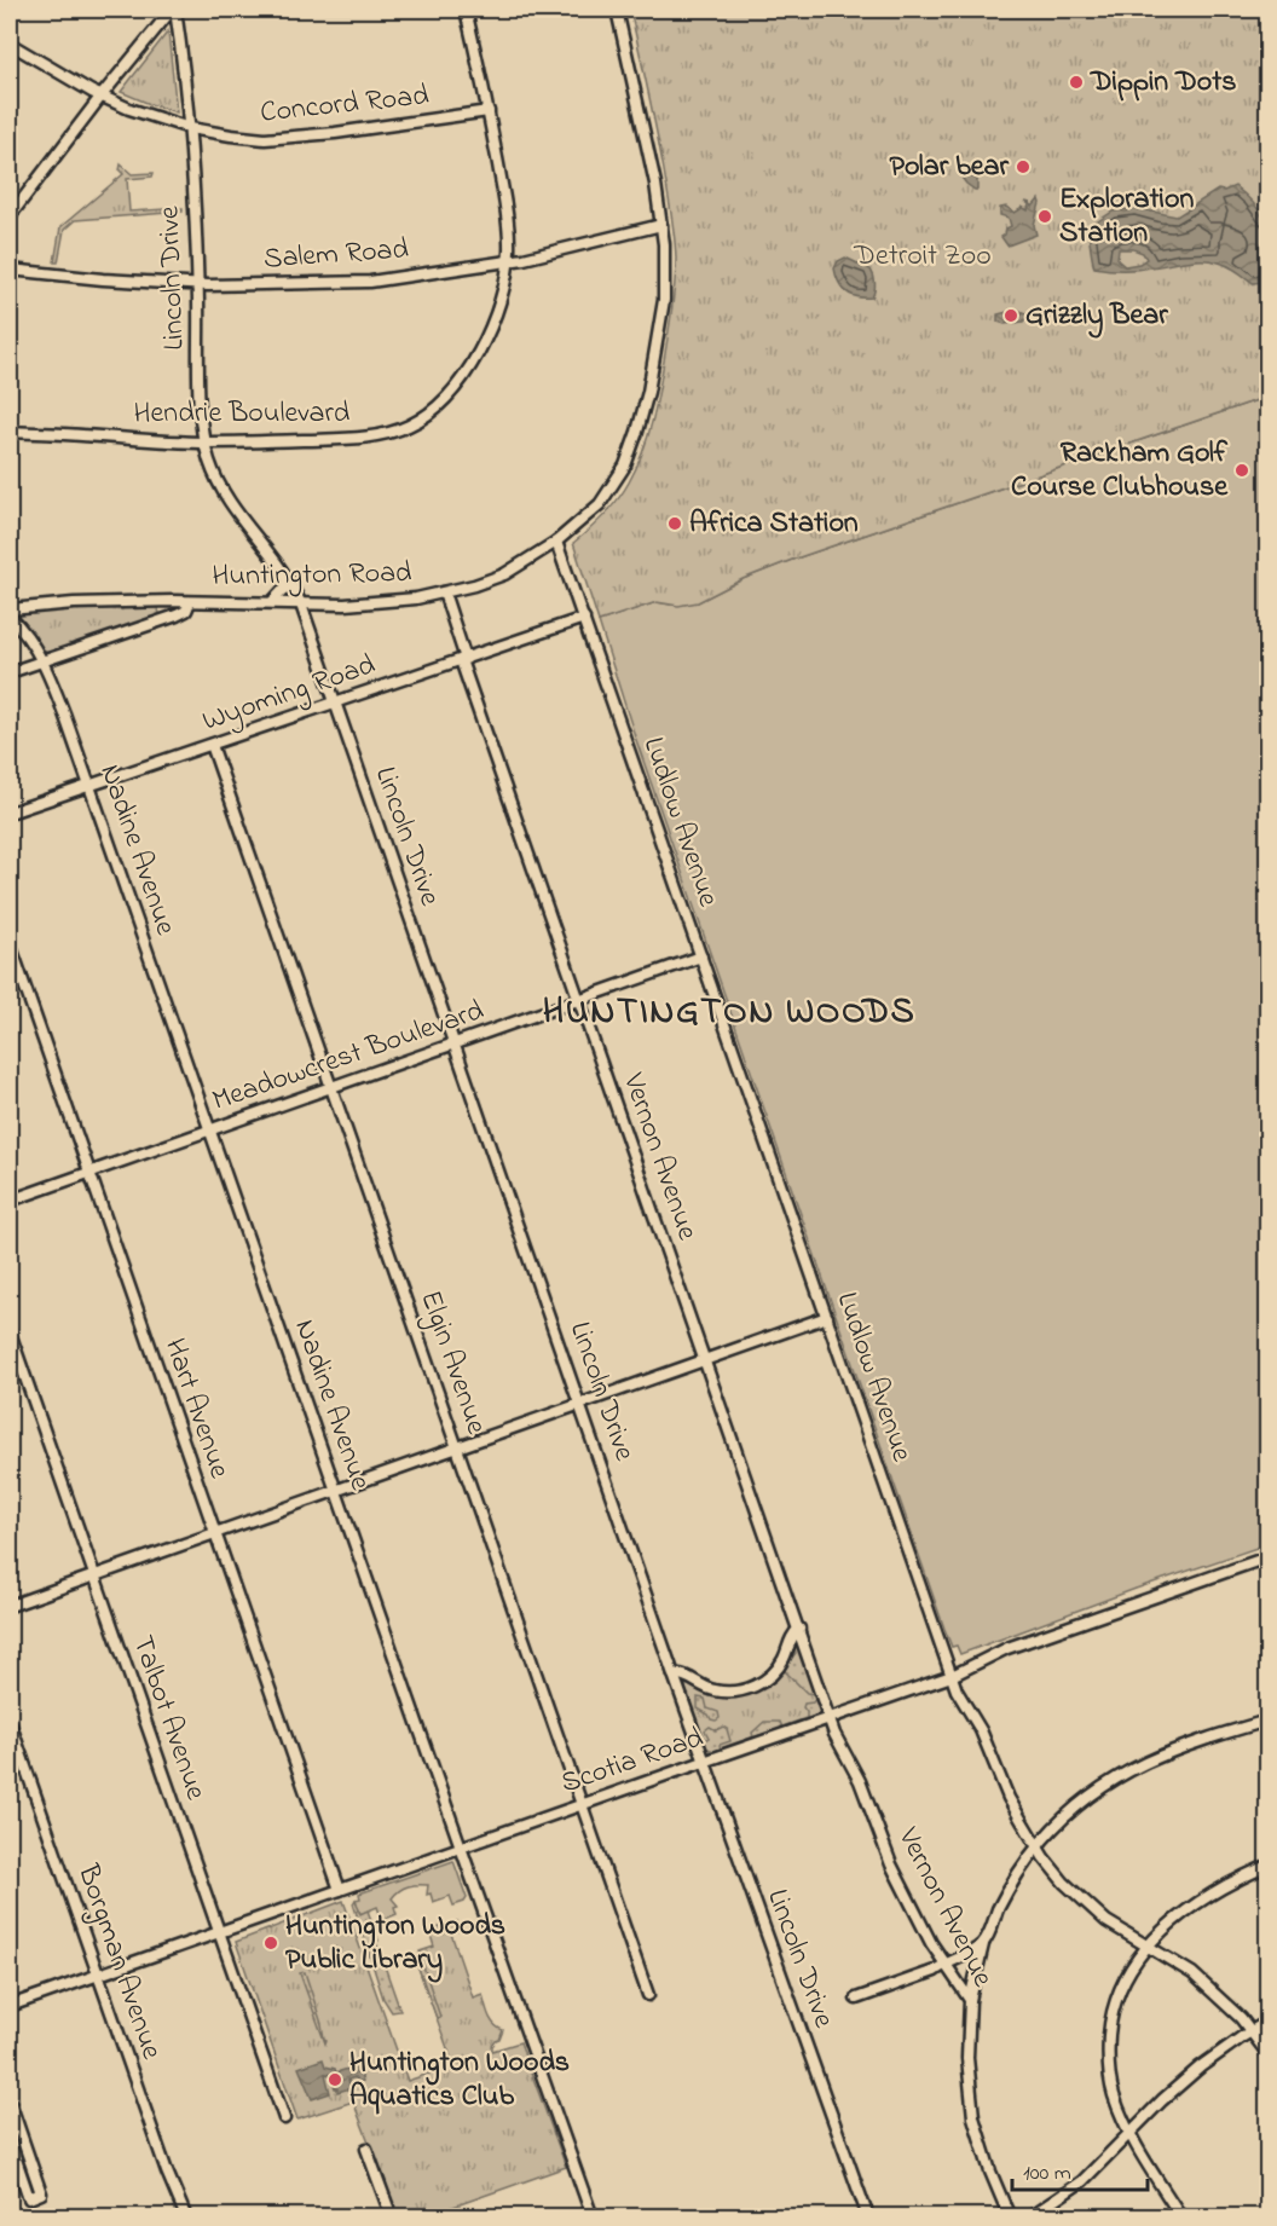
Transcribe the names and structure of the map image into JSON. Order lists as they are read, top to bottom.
{
  "streets": {
    "street": [
      "Concord Road",
      "Salem Road",
      "Lincoln Drive",
      "Hendrie Boulevard",
      "Huntington Road",
      "Wyoming Road",
      "Ludlow Avenue",
      "Nadine Avenue",
      "Meadowcrest Boulevard",
      "Vernon Avenue",
      "Elgin Avenue",
      "Hart Avenue",
      "Talbot Avenue",
      "Scotia Road",
      "Borgman Avenue"
    ]
  },
  "crossings": [
    ["Concord Road", "Lincoln Drive"],
    ["Concord Road", "Hendrie Boulevard"],
    ["Salem Road", "Lincoln Drive"],
    ["Salem Road", "Hendrie Boulevard"],
    ["Salem Road", "Huntington Road"],
    ["Lincoln Drive", "Hendrie Boulevard"],
    ["Lincoln Drive", "Huntington Road"],
    ["Lincoln Drive", "Wyoming Road"],
    ["Lincoln Drive", "Meadowcrest Boulevard"],
    ["Lincoln Drive", "Scotia Road"],
    ["Huntington Road", "Ludlow Avenue"],
    ["Huntington Road", "Vernon Avenue"],
    ["Wyoming Road", "Ludlow Avenue"],
    ["Wyoming Road", "Nadine Avenue"],
    ["Wyoming Road", "Vernon Avenue"],
    ["Wyoming Road", "Elgin Avenue"],
    ["Ludlow Avenue", "Meadowcrest Boulevard"],
    ["Ludlow Avenue", "Scotia Road"],
    ["Nadine Avenue", "Meadowcrest Boulevard"],
    ["Nadine Avenue", "Scotia Road"],
    ["Meadowcrest Boulevard", "Vernon Avenue"],
    ["Meadowcrest Boulevard", "Elgin Avenue"],
    ["Meadowcrest Boulevard", "Hart Avenue"],
    ["Vernon Avenue", "Scotia Road"],
    ["Elgin Avenue", "Scotia Road"],
    ["Hart Avenue", "Scotia Road"],
    ["Talbot Avenue", "Scotia Road"],
    ["Scotia Road", "Borgman Avenue"]
  ],
  "districts": ["HUNTINGTON WOODS"],
  "parks": ["Detroit Zoo"],
  "places": [
    "Dippin Dots",
    "Polar bear",
    "Exploration Station",
    "Grizzly Bear",
    "Rackham Golf Course Clubhouse",
    "Africa Station",
    "Huntington Woods Public Library",
    "Huntington Woods Aquatics Club"
  ],
  "scale_bar": "100 m"
}
